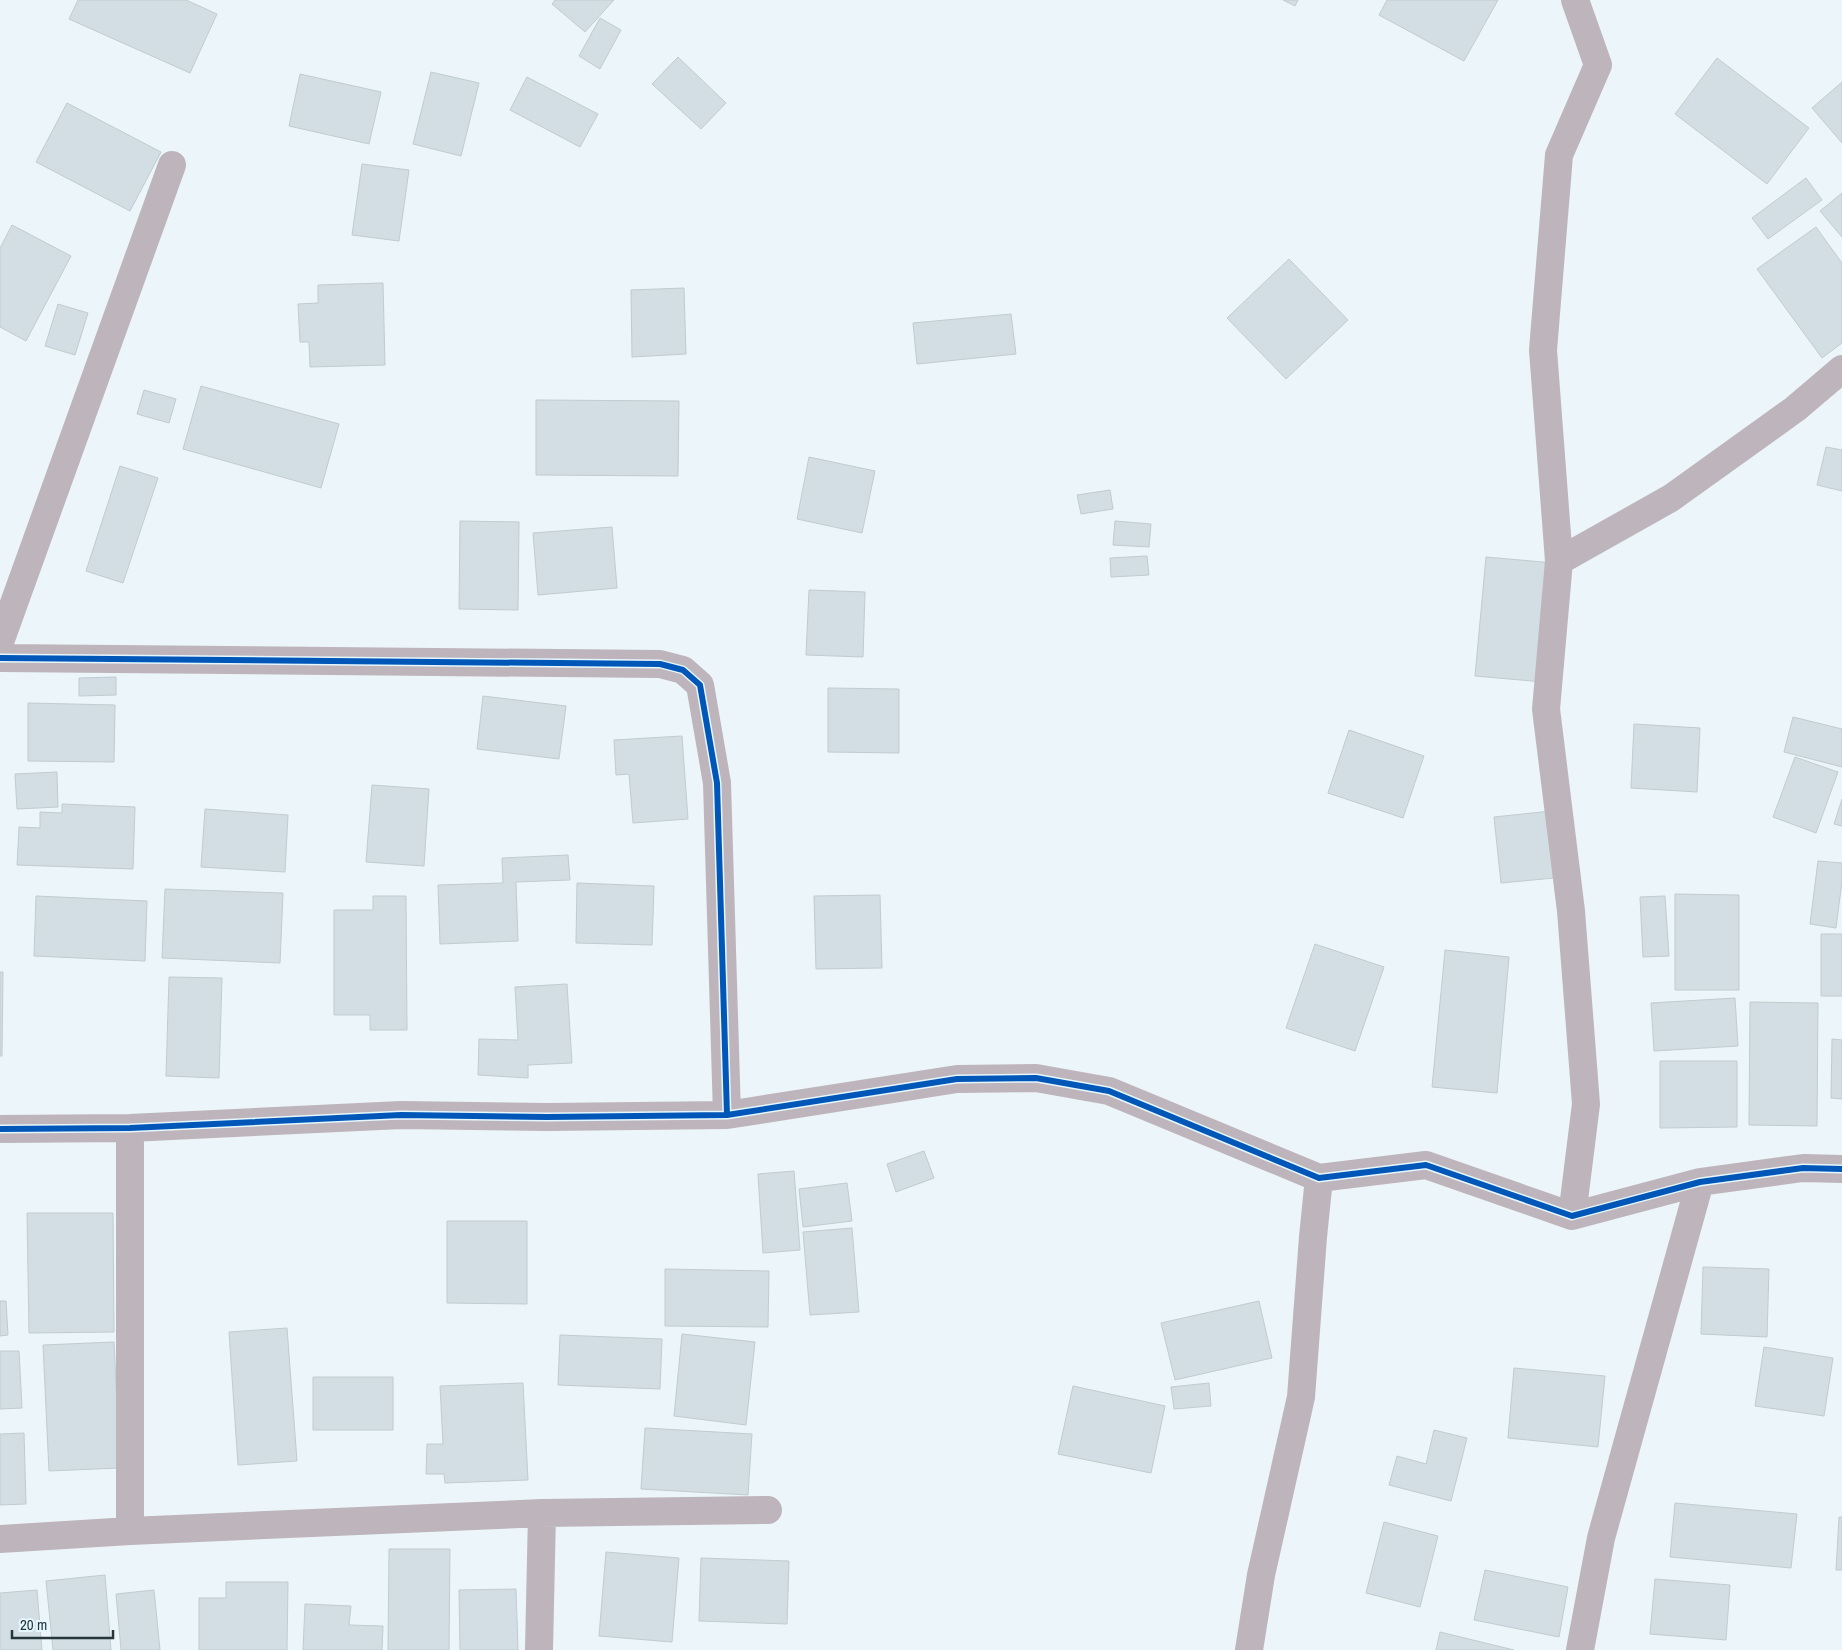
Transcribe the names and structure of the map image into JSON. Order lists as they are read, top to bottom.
{
  "scale_bar": "20 m"
}
